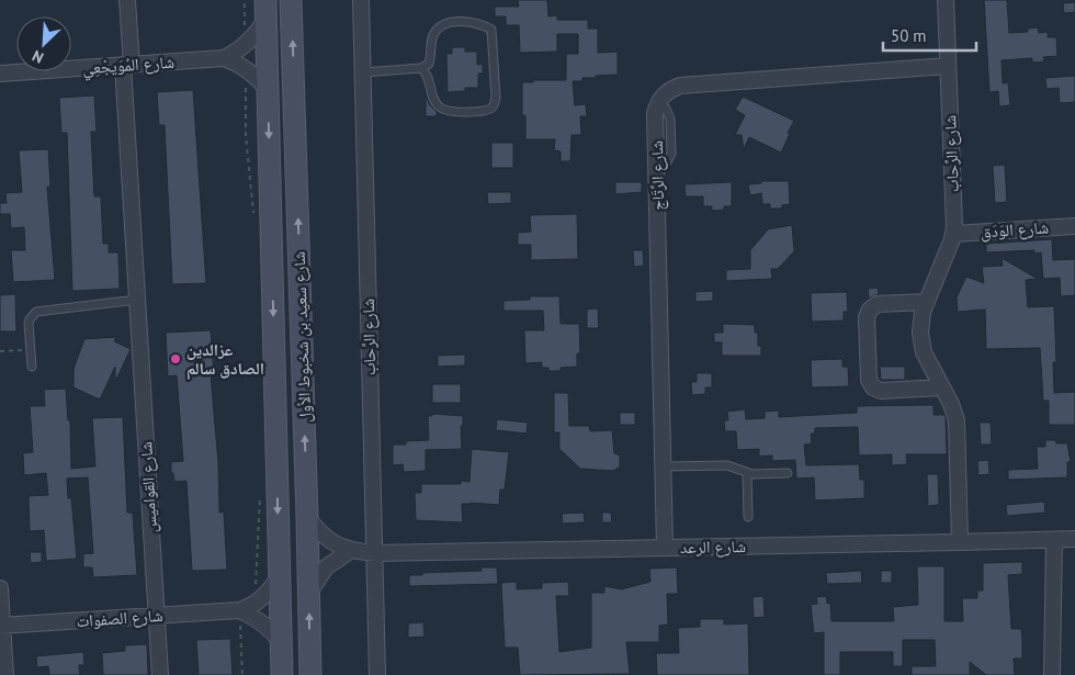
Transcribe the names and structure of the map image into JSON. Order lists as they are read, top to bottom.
{
  "streets": {
    "main road": ["شارع سعيد بن شخبوط الأول"],
    "street": [
      "شارع المُوَيجْعِي",
      "شارع الرِّحاب",
      "شارع الرِّتَاج",
      "شارع الوَدَق",
      "شارع القواميس",
      "شارع الرعد",
      "شارع الصفوات"
    ]
  },
  "crossings": [
    ["شارع المُوَيجْعِي", "شارع سعيد بن شخبوط الأول"],
    ["شارع المُوَيجْعِي", "شارع القواميس"],
    ["شارع الرِّحاب", "شارع الرِّتَاج"],
    ["شارع الرِّحاب", "شارع الوَدَق"],
    ["شارع الرِّحاب", "شارع الرعد"],
    ["شارع الرِّتَاج", "شارع الرعد"],
    ["شارع سعيد بن شخبوط الأول", "شارع الرعد"],
    ["شارع سعيد بن شخبوط الأول", "شارع الصفوات"],
    ["شارع القواميس", "شارع الصفوات"]
  ],
  "places": ["عزالدين الصادق سالم"],
  "scale_bar": "50 m",
  "north": "bottom left"
}
